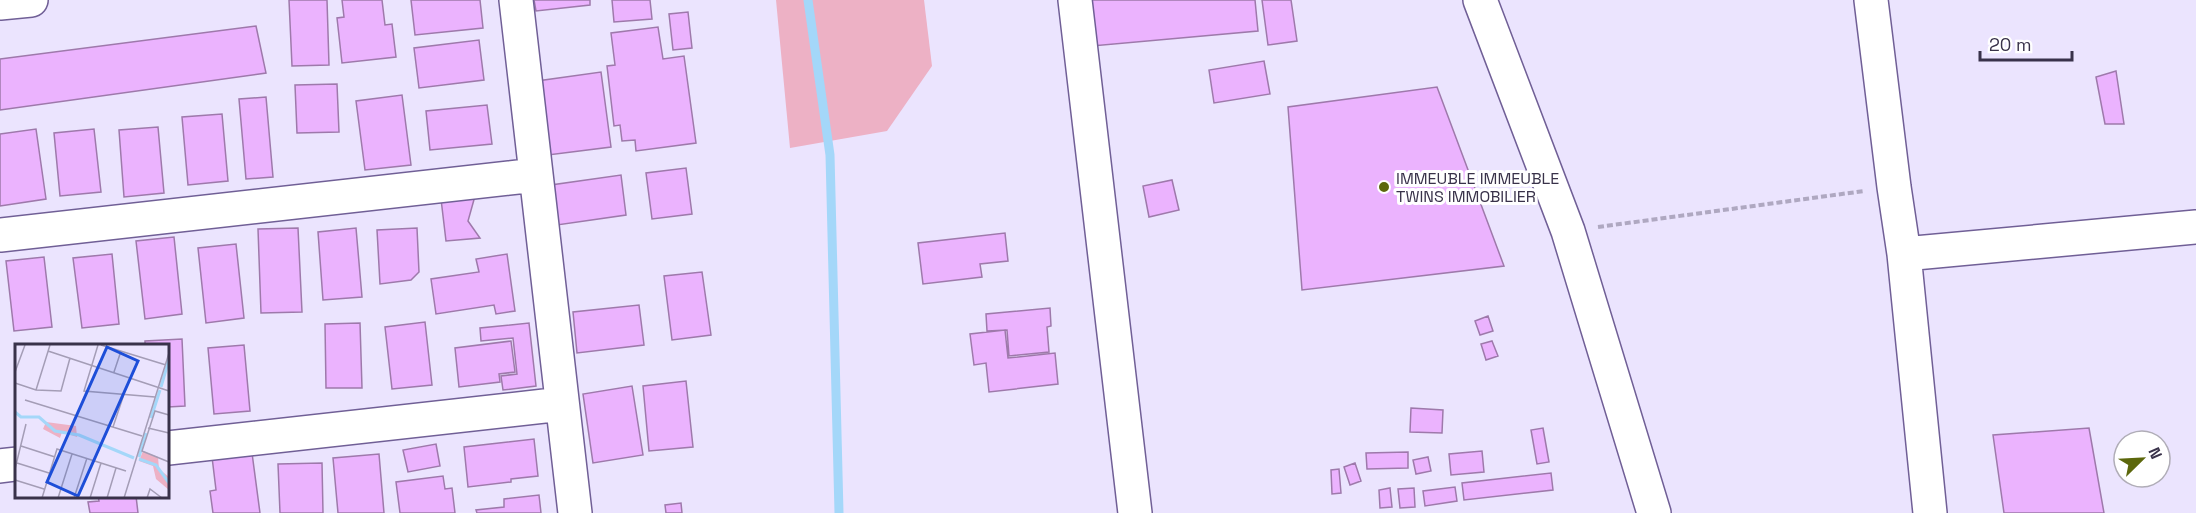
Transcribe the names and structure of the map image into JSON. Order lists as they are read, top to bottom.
{
  "places": ["IMMEUBLE IMMEUBLE TWINS IMMOBILIER"],
  "scale_bar": "20 m",
  "north": "top right"
}
